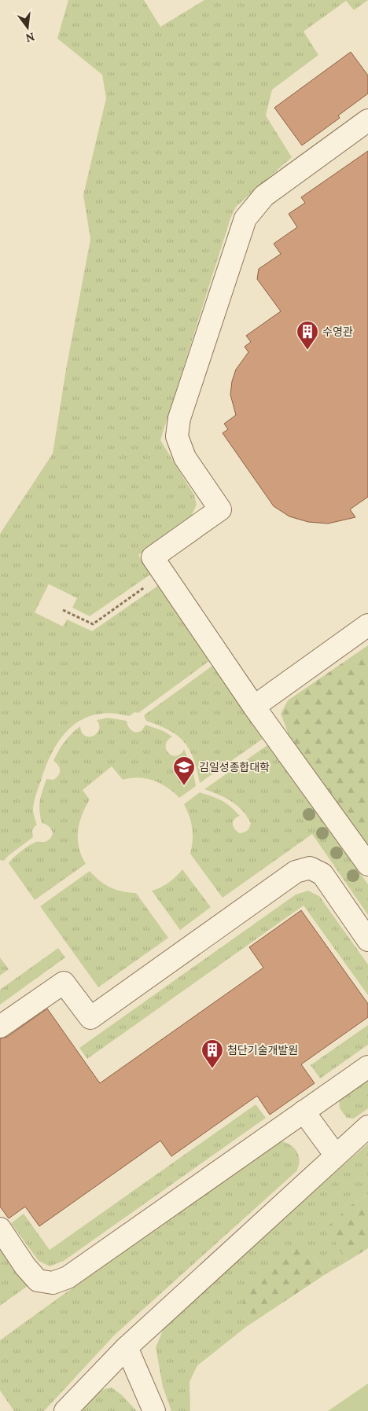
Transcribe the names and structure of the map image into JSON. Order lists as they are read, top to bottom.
{
  "places": {
    "building": ["수영관", "첨단기술개발원"],
    "school or university": ["김일성종합대학"]
  },
  "north": "bottom"
}
